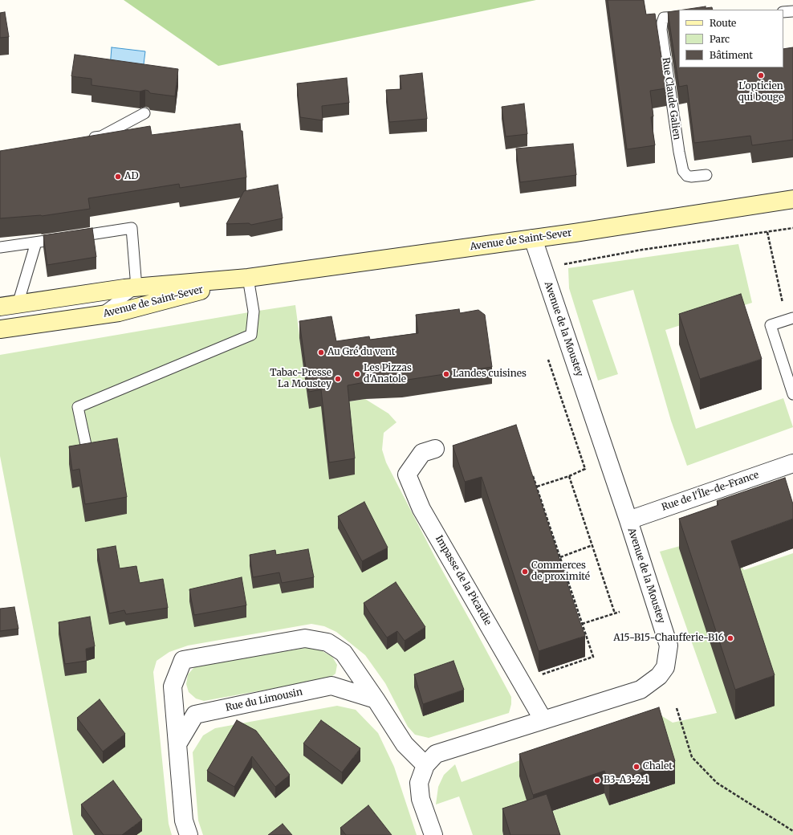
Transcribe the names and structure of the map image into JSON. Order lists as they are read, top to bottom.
{
  "streets": {
    "main road": ["Avenue de Saint-Sever"],
    "street": [
      "Avenue de la Moustey",
      "Rue de l'Île-de-France",
      "Impasse de la Picardie",
      "Rue du Limousin"
    ],
    "lane": ["Rue Claude Galien"]
  },
  "crossings": [
    ["Avenue de Saint-Sever", "Avenue de la Moustey"],
    ["Avenue de la Moustey", "Rue de l'Île-de-France"],
    ["Avenue de la Moustey", "Impasse de la Picardie"]
  ],
  "places": [
    "L'opticien qui bouge",
    "AD",
    "Au Gré du vent",
    "Les Pizzas d'Anatole",
    "Landes cuisines",
    "Tabac-Presse La Moustey",
    "Commerces de proximité",
    "A15-B15-Chaufferie-B16",
    "Chalet",
    "B3-A3-2-1"
  ],
  "legend": ["Route", "Parc", "Bâtiment"]
}
